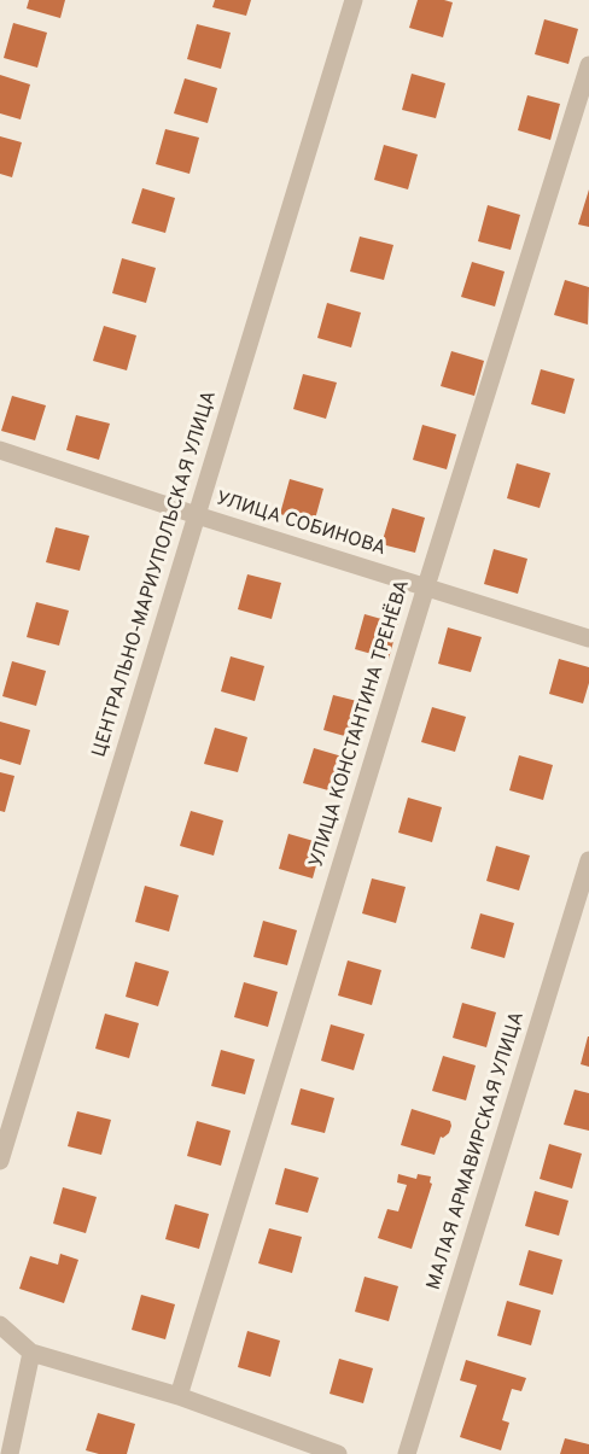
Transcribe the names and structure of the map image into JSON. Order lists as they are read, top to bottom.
{
  "streets": {
    "street": [
      "УЛИЦА СОБИНОВА",
      "ЦЕНТРАЛЬНО-МАРИУПОЛЬСКАЯ УЛИЦА",
      "УЛИЦА КОНСТАНТИНА ТРЕНЁВА",
      "МАЛАЯ АРМАВИРСКАЯ УЛИЦА"
    ]
  },
  "crossings": [
    ["УЛИЦА СОБИНОВА", "ЦЕНТРАЛЬНО-МАРИУПОЛЬСКАЯ УЛИЦА"],
    ["УЛИЦА СОБИНОВА", "УЛИЦА КОНСТАНТИНА ТРЕНЁВА"]
  ]
}
